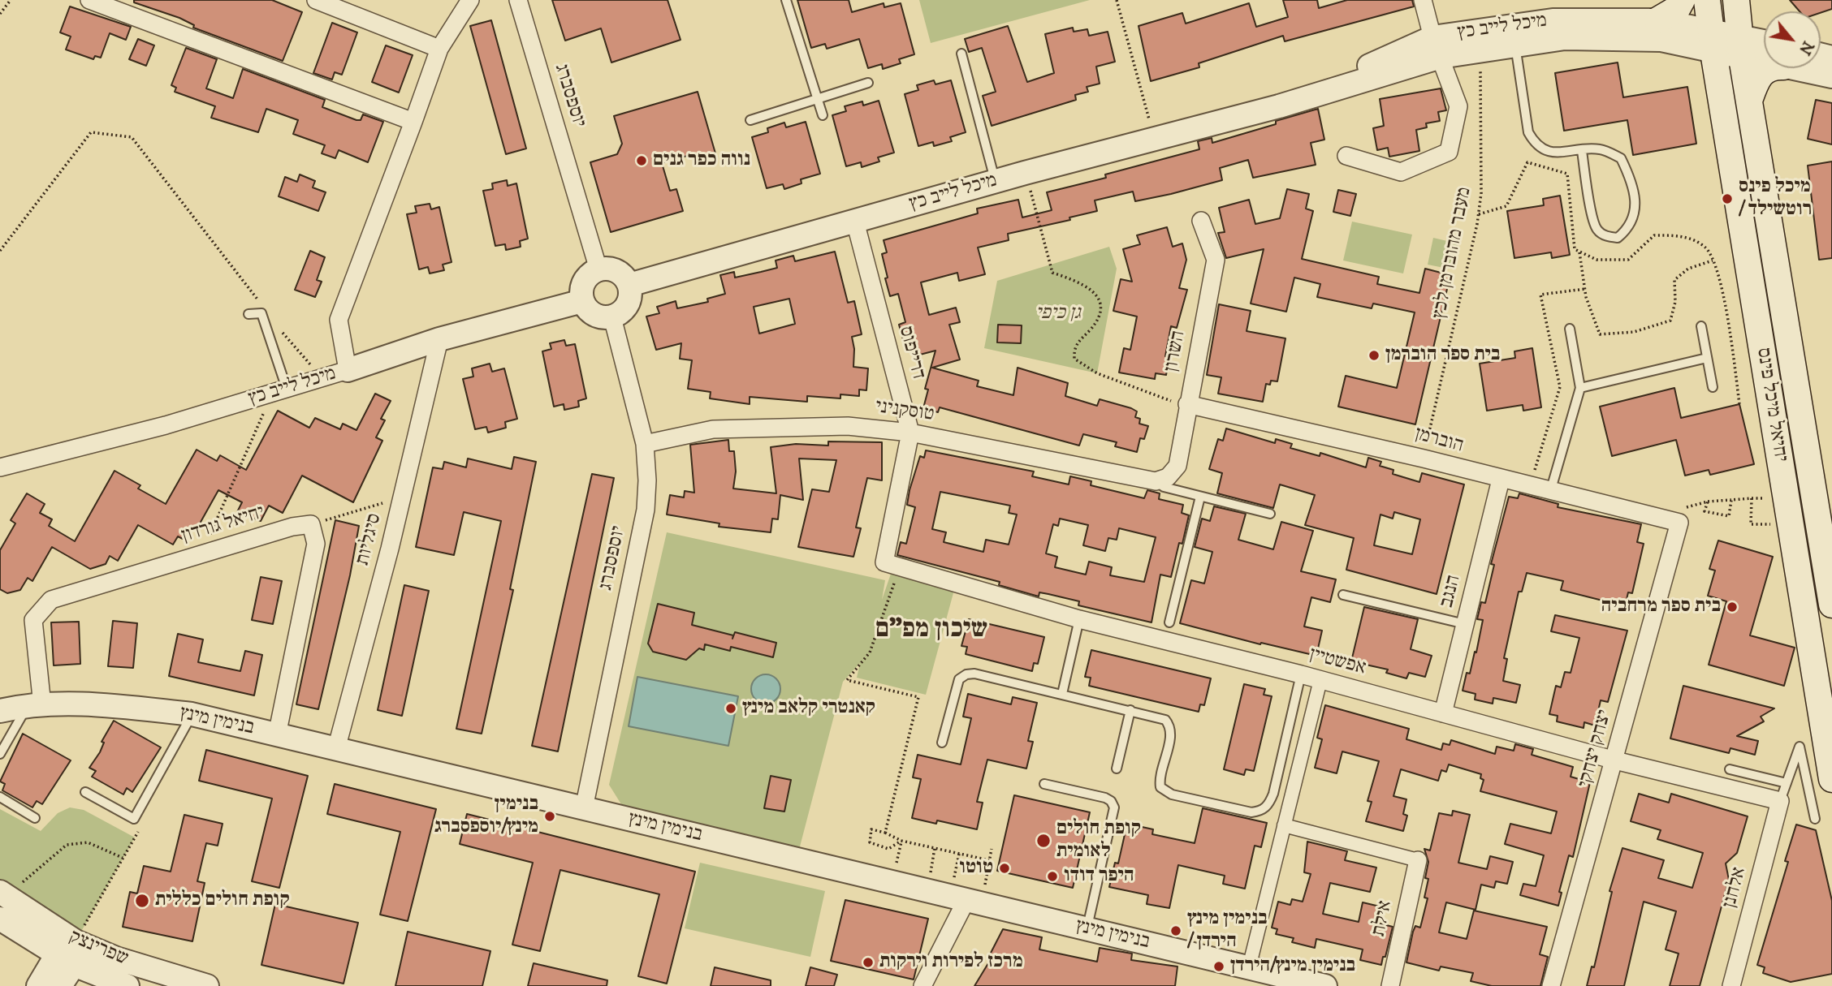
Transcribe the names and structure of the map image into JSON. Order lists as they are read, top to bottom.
{
  "streets": {
    "main road": ["יחיאל מיכל פינס"],
    "street": [
      "מיכל לייב כץ",
      "יוספסברג",
      "השרון",
      "דרייפוס",
      "טוסקניני",
      "הוברמן",
      "יחיאל גורדון",
      "סיגליות",
      "הנגב",
      "אפשטיין",
      "בנימין מינץ",
      "יצחק יצחקי",
      "אלחנן",
      "אילת",
      "שפרינצק"
    ],
    "path": ["מעבר מהוברמן לכץ"]
  },
  "crossings": [
    ["מיכל לייב כץ", "יוספסברג"],
    ["מיכל לייב כץ", "מעבר מהוברמן לכץ"],
    ["מיכל לייב כץ", "דרייפוס"],
    ["מיכל לייב כץ", "יחיאל מיכל פינס"],
    ["מיכל לייב כץ", "סיגליות"],
    ["יוספסברג", "טוסקניני"],
    ["יוספסברג", "בנימין מינץ"],
    ["מעבר מהוברמן לכץ", "הוברמן"],
    ["השרון", "טוסקניני"],
    ["השרון", "הוברמן"],
    ["דרייפוס", "טוסקניני"],
    ["דרייפוס", "אפשטיין"],
    ["הוברמן", "הנגב"],
    ["הוברמן", "יצחק יצחקי"],
    ["יחיאל גורדון", "בנימין מינץ"],
    ["סיגליות", "בנימין מינץ"],
    ["הנגב", "אפשטיין"],
    ["אפשטיין", "יצחק יצחקי"],
    ["אפשטיין", "אלחנן"]
  ],
  "districts": ["שיכון מפ\"ם"],
  "parks": ["גן כיפי"],
  "places": [
    "נווה כפר גנים",
    "מיכל פינס / רוטשילד",
    "בית ספר הוברמן",
    "בית ספר מרחביה",
    "קאנטרי קלאב מינץ",
    "בנימין מינץ/יוספסברג",
    "קופת חולים לאומית",
    "טוטו",
    "היפר דודו",
    "קופת חולים כללית",
    "בנימין מינץ / הירדן",
    "מרכז לפירות וירקות",
    "בנימין מינץ/הירדן"
  ],
  "north": "bottom right"
}
